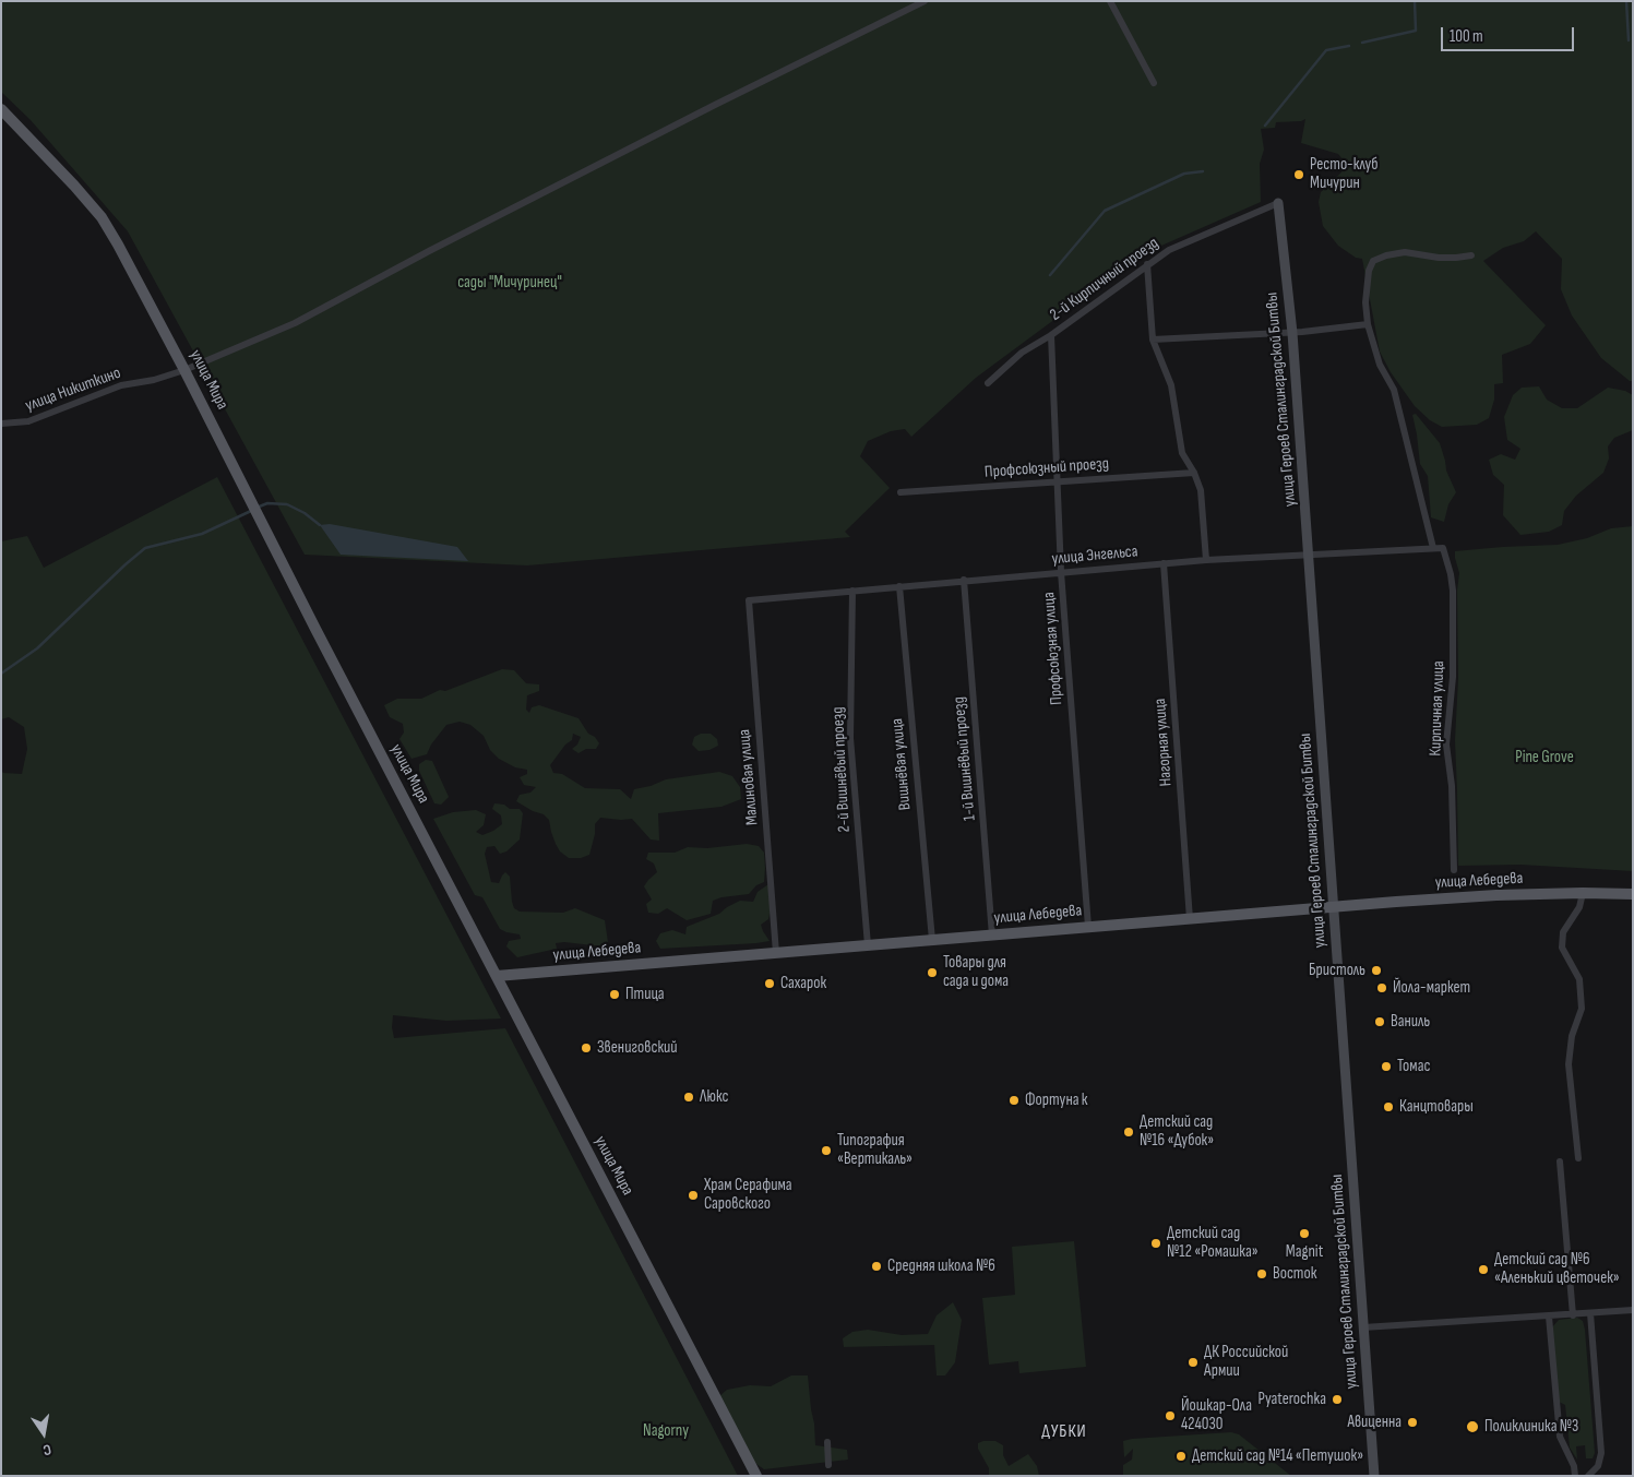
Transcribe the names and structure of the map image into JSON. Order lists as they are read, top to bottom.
{
  "streets": {
    "main road": ["улица Мира", "улица Лебедева"],
    "street": [
      "2-й Кирпичный проезд",
      "улица Никиткино",
      "улица Героев Сталинградской Битвы",
      "Профсоюзный проезд",
      "улица Энгельса",
      "Профсоюзная улица",
      "Кирпичная улица",
      "Нагорная улица",
      "1-й Вишнёвый проезд",
      "Вишнёвая улица",
      "2-й Вишнёвый проезд",
      "Малиновая улица"
    ]
  },
  "crossings": [
    ["2-й Кирпичный проезд", "улица Героев Сталинградской Битвы"],
    ["2-й Кирпичный проезд", "Профсоюзная улица"],
    ["улица Мира", "улица Никиткино"],
    ["улица Мира", "улица Лебедева"],
    ["улица Героев Сталинградской Битвы", "улица Энгельса"],
    ["улица Героев Сталинградской Битвы", "улица Лебедева"],
    ["Профсоюзный проезд", "Профсоюзная улица"],
    ["улица Энгельса", "Профсоюзная улица"],
    ["улица Энгельса", "Кирпичная улица"],
    ["улица Энгельса", "Нагорная улица"],
    ["улица Энгельса", "1-й Вишнёвый проезд"],
    ["улица Энгельса", "Вишнёвая улица"],
    ["улица Энгельса", "2-й Вишнёвый проезд"],
    ["улица Энгельса", "Малиновая улица"],
    ["Профсоюзная улица", "улица Лебедева"],
    ["Нагорная улица", "улица Лебедева"],
    ["1-й Вишнёвый проезд", "улица Лебедева"],
    ["Вишнёвая улица", "улица Лебедева"],
    ["2-й Вишнёвый проезд", "улица Лебедева"],
    ["Малиновая улица", "улица Лебедева"]
  ],
  "districts": ["ДУБКИ"],
  "parks": ["сады \"Мичуринец\"", "Pine Grove", "Nagorny"],
  "places": [
    "Ресто-клуб Мичурин",
    "Бристоль",
    "Товары для сада и дома",
    "Сахарок",
    "Йола-маркет",
    "Птица",
    "Ваниль",
    "Звениговский",
    "Томас",
    "Люкс",
    "Фортуна к",
    "Канцтовары",
    "Детский сад №16 «Дубок»",
    "Типография «Вертикаль»",
    "Храм Серафима Саровского",
    "Magnit",
    "Детский сад №12 «Ромашка»",
    "Средняя школа №6",
    "Детский сад №6 «Аленький цветочек»",
    "Восток",
    "ДК Российской Армии",
    "Pyaterochka",
    "Йошкар-Ола 424030",
    "Авиценна",
    "Поликлиника №3",
    "Детский сад №14 «Петушок»"
  ],
  "scale_bar": "100 m",
  "north": "bottom"
}
